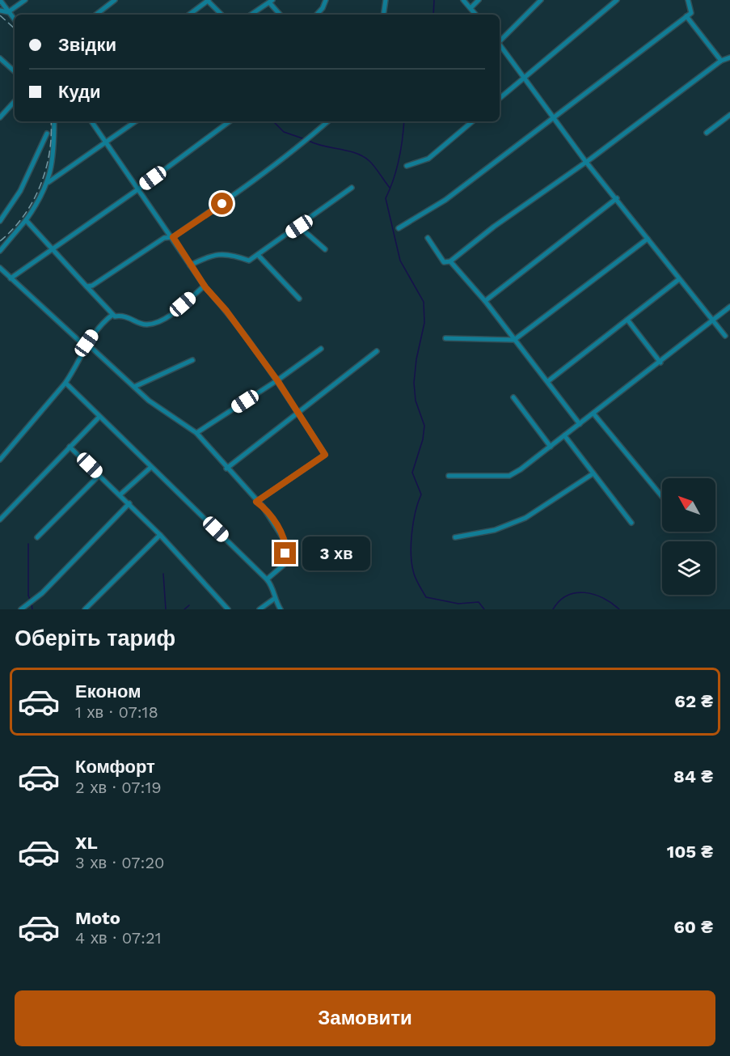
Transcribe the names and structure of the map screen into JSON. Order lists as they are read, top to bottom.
{
  "north": "top left",
  "page": {
    "banner": ["Звідки", "Куди"],
    "bubble": "3 хв",
    "heading": "Оберіть тариф",
    "list": [
      {
        "name": "Економ",
        "note": "1 хв · 07:18",
        "value": "62 ₴"
      },
      {
        "name": "Комфорт",
        "note": "2 хв · 07:19",
        "value": "84 ₴"
      },
      {
        "name": "XL",
        "note": "3 хв · 07:20",
        "value": "105 ₴"
      },
      {
        "name": "Moto",
        "note": "4 хв · 07:21",
        "value": "60 ₴"
      }
    ],
    "buttons": "Замовити"
  }
}
